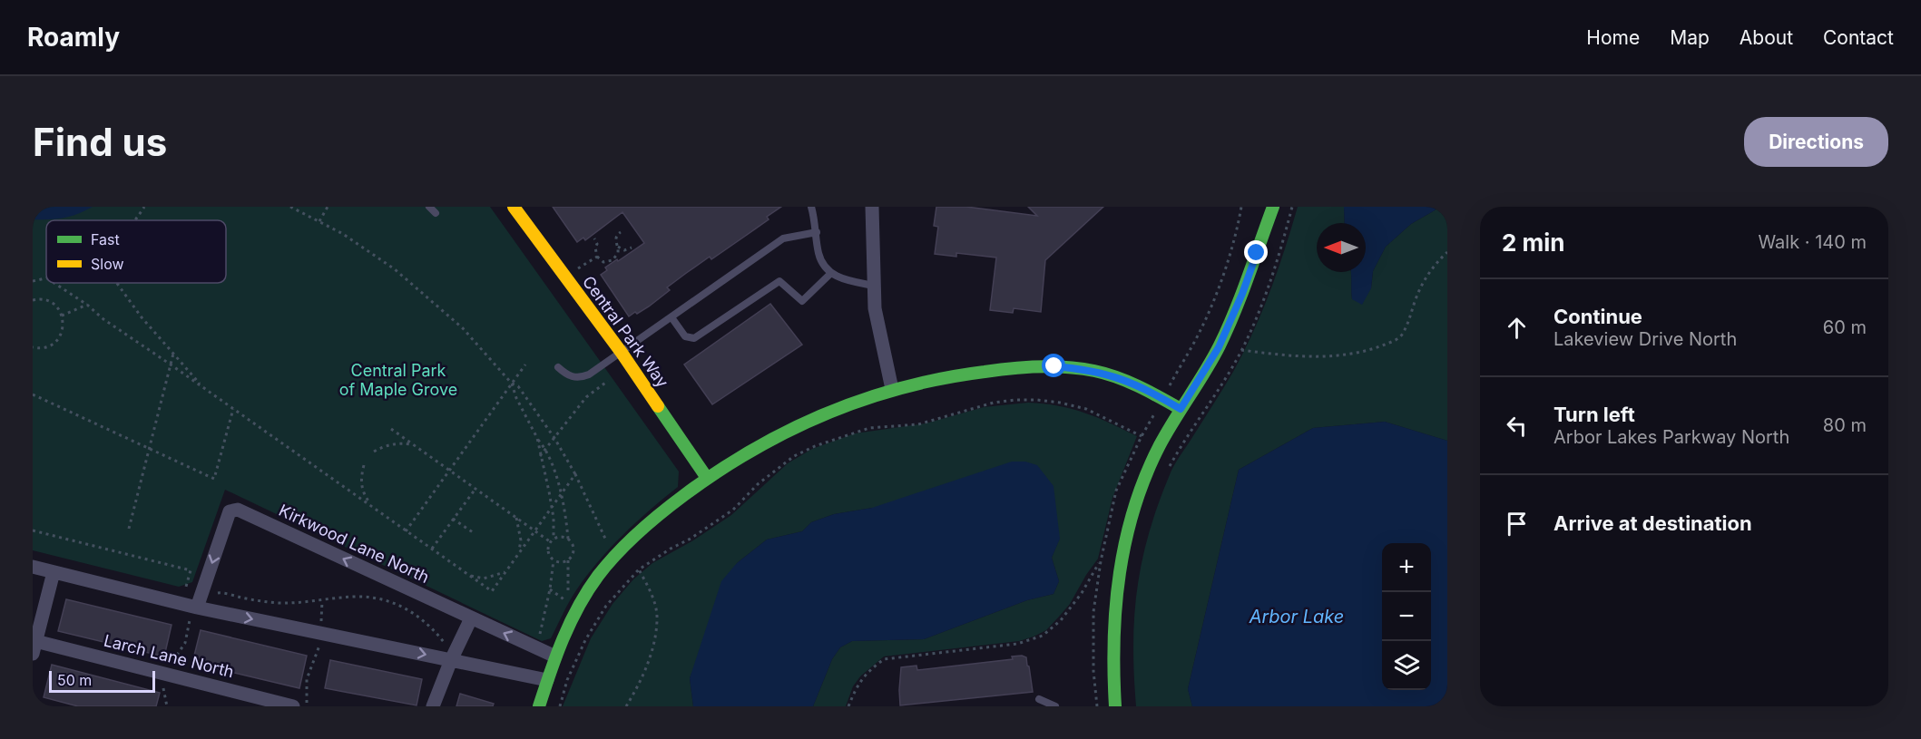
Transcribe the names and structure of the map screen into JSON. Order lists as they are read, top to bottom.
{
  "streets": {
    "street": ["Central Park Way", "Kirkwood Lane North", "Larch Lane North"]
  },
  "water": ["Arbor Lake"],
  "parks": ["Central Park of Maple Grove"],
  "legend": ["Fast", "Slow"],
  "scale_bar": "50 m",
  "north": "left",
  "page": {
    "header": "Roamly",
    "nav": [
      "Home",
      "Map",
      "About",
      "Contact"
    ],
    "buttons": "Directions",
    "title": "Find us",
    "heading": ["2 min", "Walk · 140 m"],
    "list": [
      ["Continue", "Lakeview Drive North", "60 m"],
      ["Turn left", "Arbor Lakes Parkway North", "80 m"],
      "Arrive at destination"
    ],
    "map_buttons": ["+", "−"],
    "scale": "50 m"
  }
}
